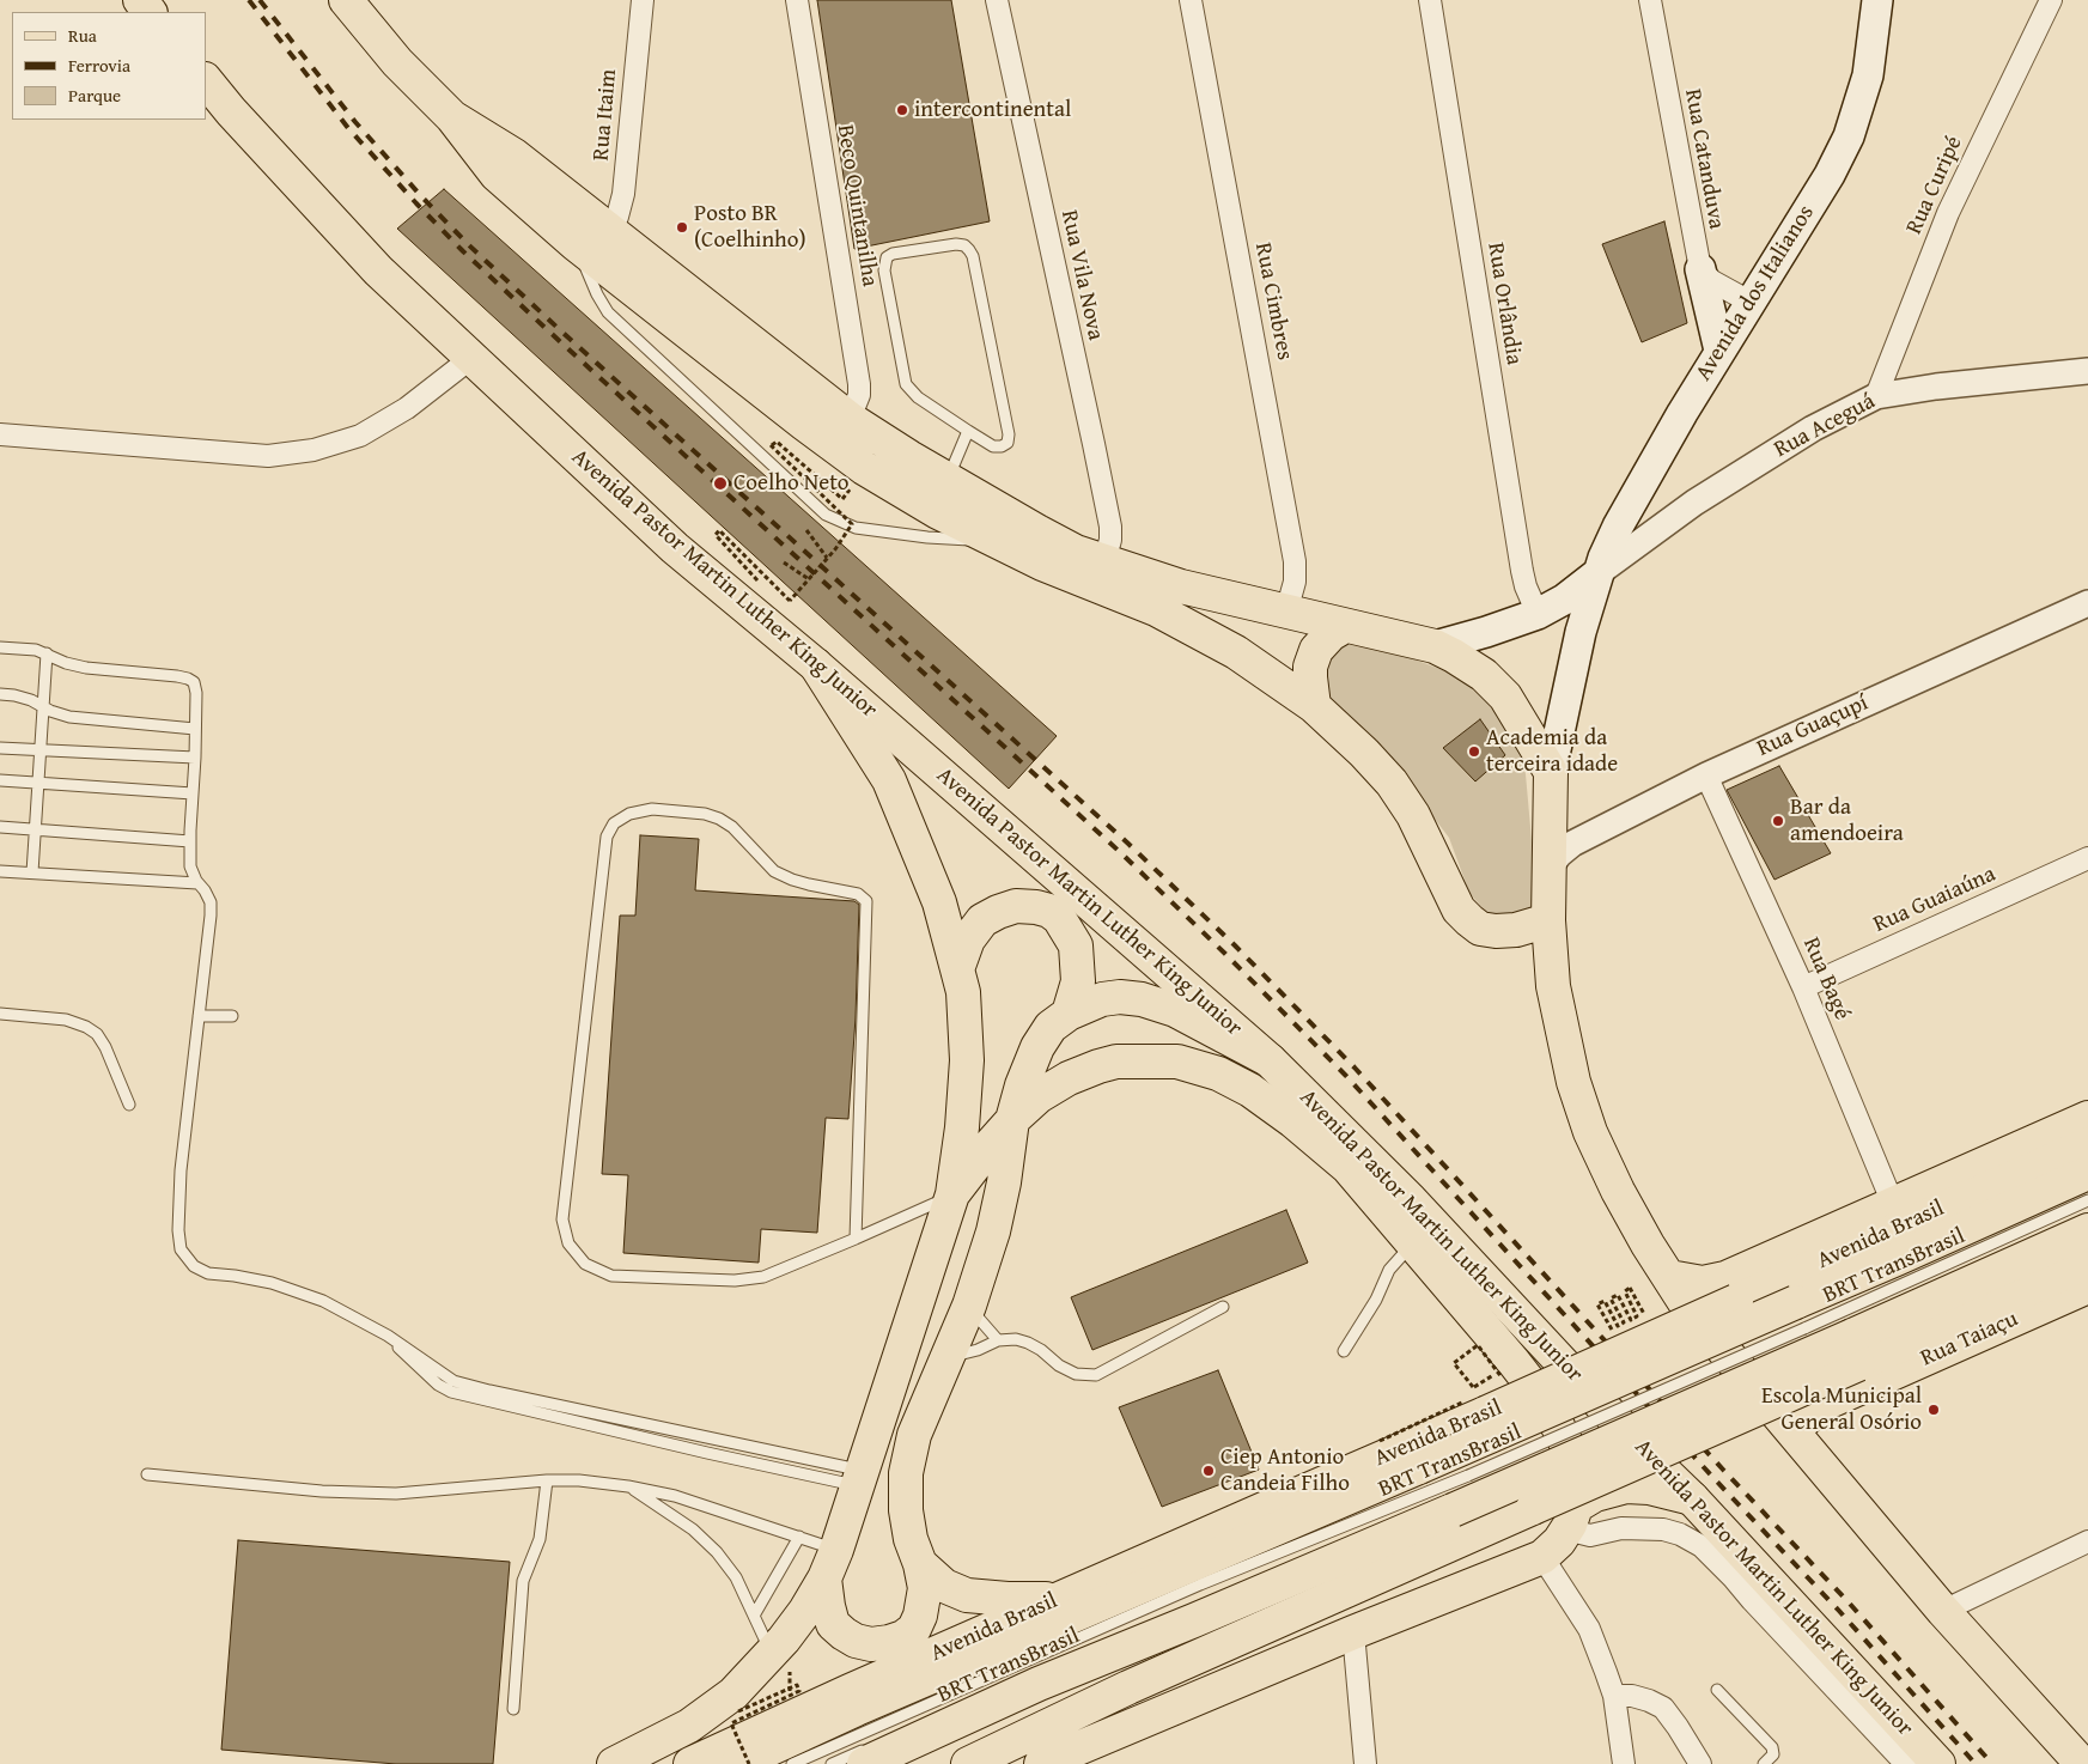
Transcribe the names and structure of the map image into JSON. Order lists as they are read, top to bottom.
{
  "streets": {
    "main road": [
      "Avenida dos Italianos",
      "Avenida Pastor Martin Luther King Junior",
      "Avenida Brasil",
      "Rua Taiaçu"
    ],
    "street": [
      "Rua Itaim",
      "Rua Catanduva",
      "Rua Curipé",
      "Beco Quintanilha",
      "Rua Vila Nova",
      "Rua Cimbres",
      "Rua Orlândia",
      "Rua Aceguá",
      "Rua Guaçupí",
      "Rua Guaiaúna",
      "Rua Bagé"
    ],
    "lane": ["BRT TransBrasil"]
  },
  "crossings": [
    ["Rua Curipé", "Rua Aceguá"],
    ["Avenida dos Italianos", "Rua Orlândia"],
    ["Avenida dos Italianos", "Rua Aceguá"],
    ["Rua Guaçupí", "Rua Bagé"],
    ["Rua Guaiaúna", "Rua Bagé"],
    ["Rua Bagé", "Avenida Brasil"],
    ["Avenida Brasil", "BRT TransBrasil"]
  ],
  "places": [
    "intercontinental",
    "Posto BR (Coelhinho)",
    "Coelho Neto",
    "Academia da terceira idade",
    "Bar da amendoeira",
    "Escola Municipal General Osório",
    "Ciep Antonio Candeia Filho"
  ],
  "legend": ["Rua", "Ferrovia", "Parque"]
}
